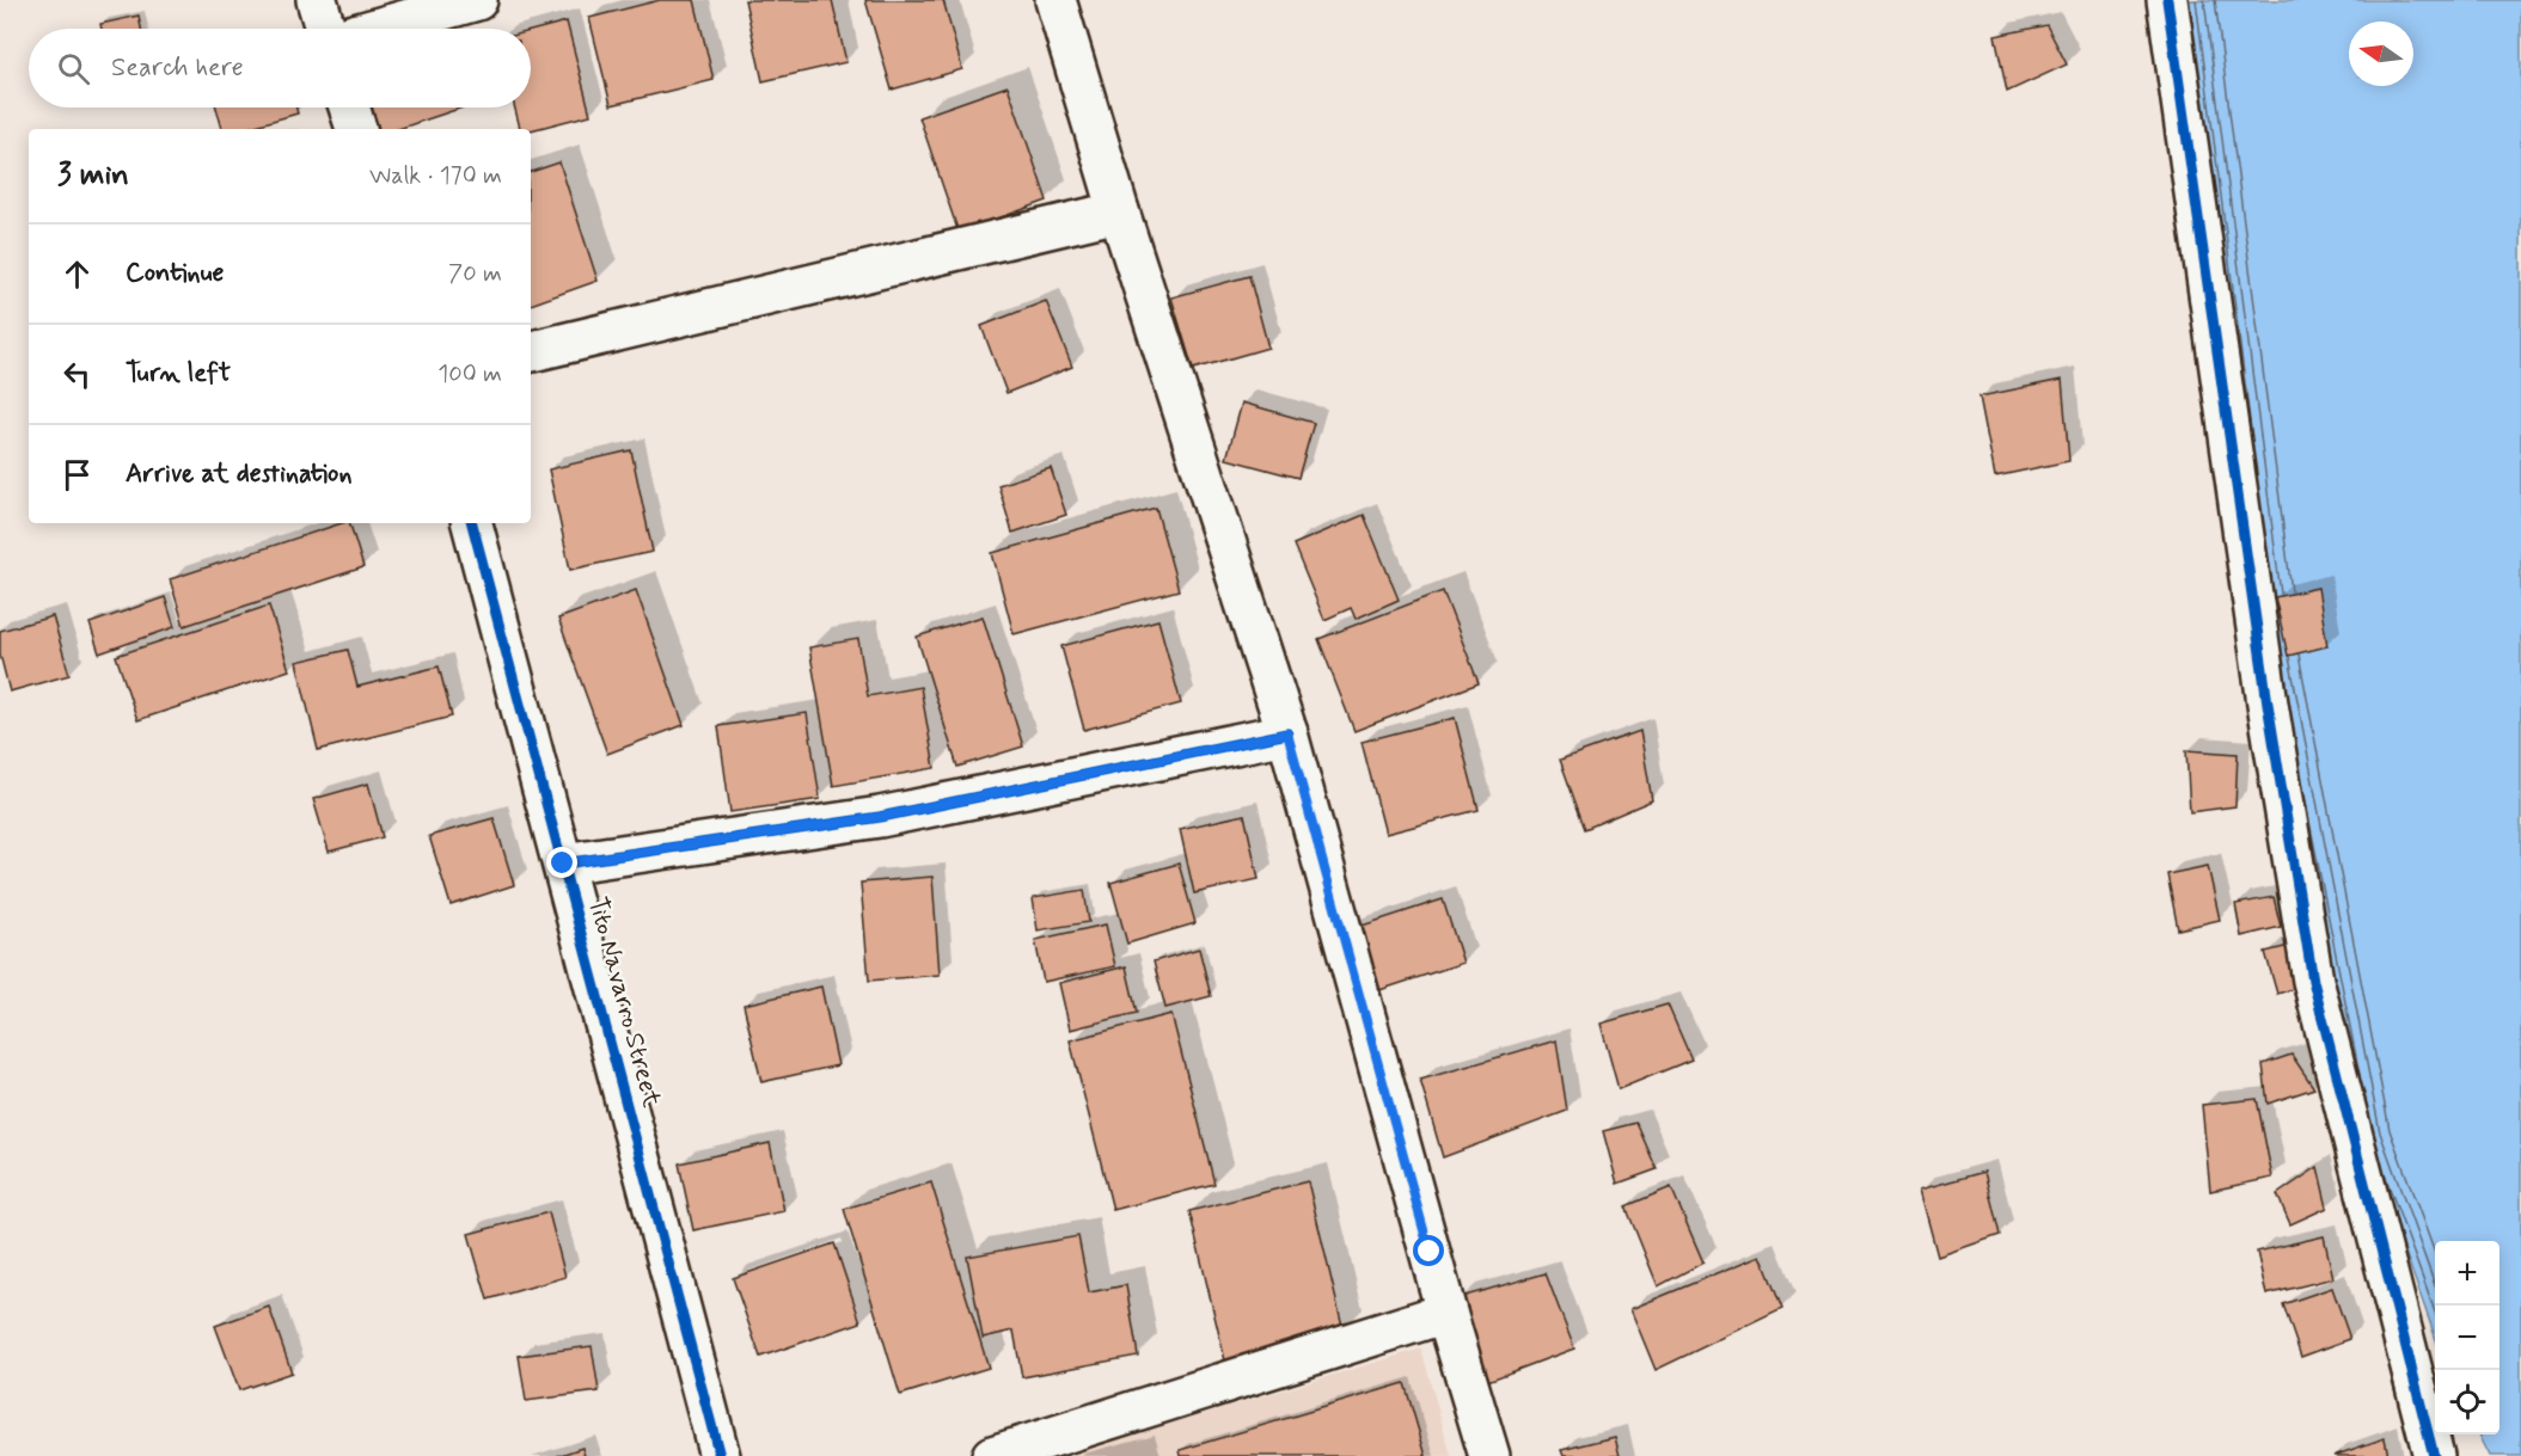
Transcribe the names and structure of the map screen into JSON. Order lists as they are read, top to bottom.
{
  "streets": {
    "street": ["Tito Navarro Street"]
  },
  "north": "left",
  "page": {
    "search": "Search here",
    "heading": ["3 min", "Walk · 170 m"],
    "list": [
      ["Continue", "70 m"],
      ["Turn left", "100 m"],
      "Arrive at destination"
    ],
    "map_buttons": ["+", "−"]
  }
}
